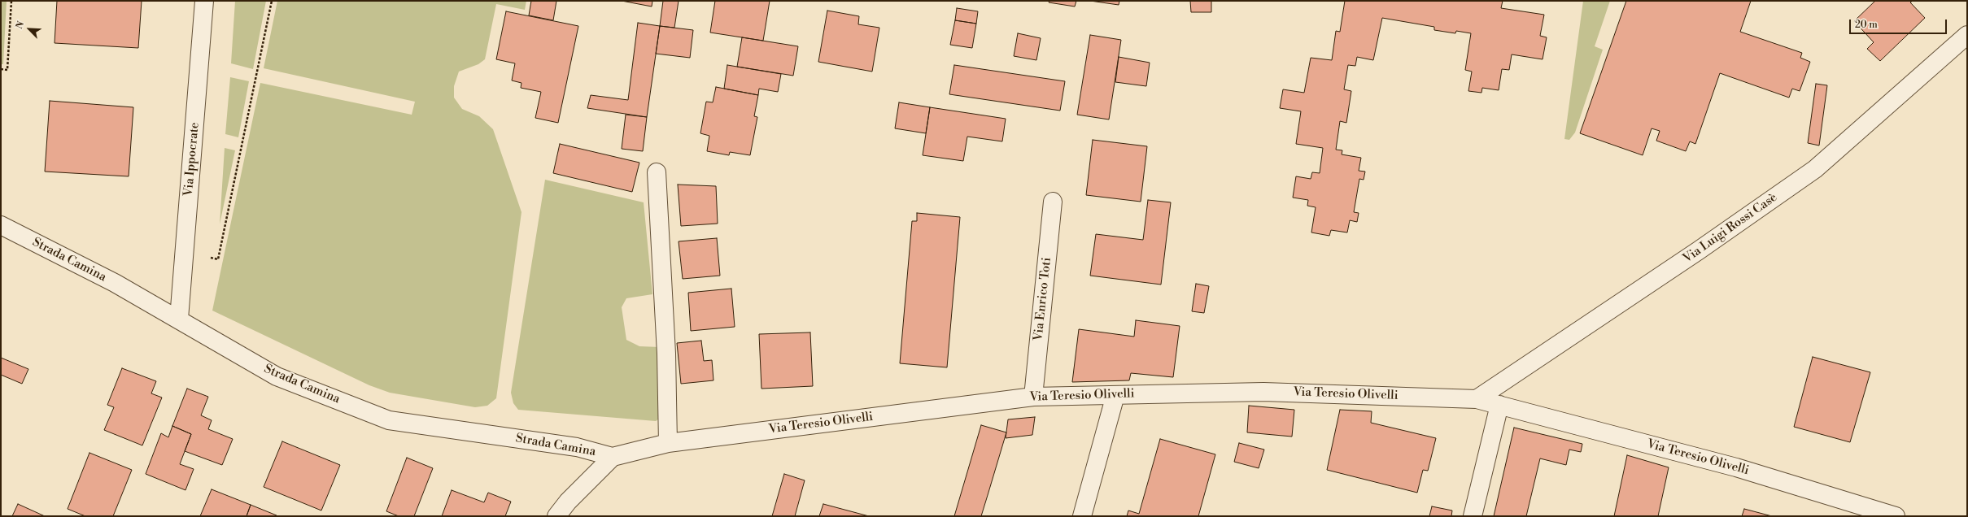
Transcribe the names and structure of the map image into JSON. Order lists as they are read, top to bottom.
{
  "streets": {
    "street": [
      "Via Ippocrate",
      "Via Luigi Rossi Casè",
      "Strada Camina",
      "Via Enrico Toti",
      "Via Teresio Olivelli"
    ]
  },
  "crossings": [
    ["Via Ippocrate", "Strada Camina"],
    ["Via Luigi Rossi Casè", "Via Teresio Olivelli"],
    ["Strada Camina", "Via Teresio Olivelli"],
    ["Via Enrico Toti", "Via Teresio Olivelli"]
  ],
  "scale_bar": "20 m",
  "north": "top left"
}
